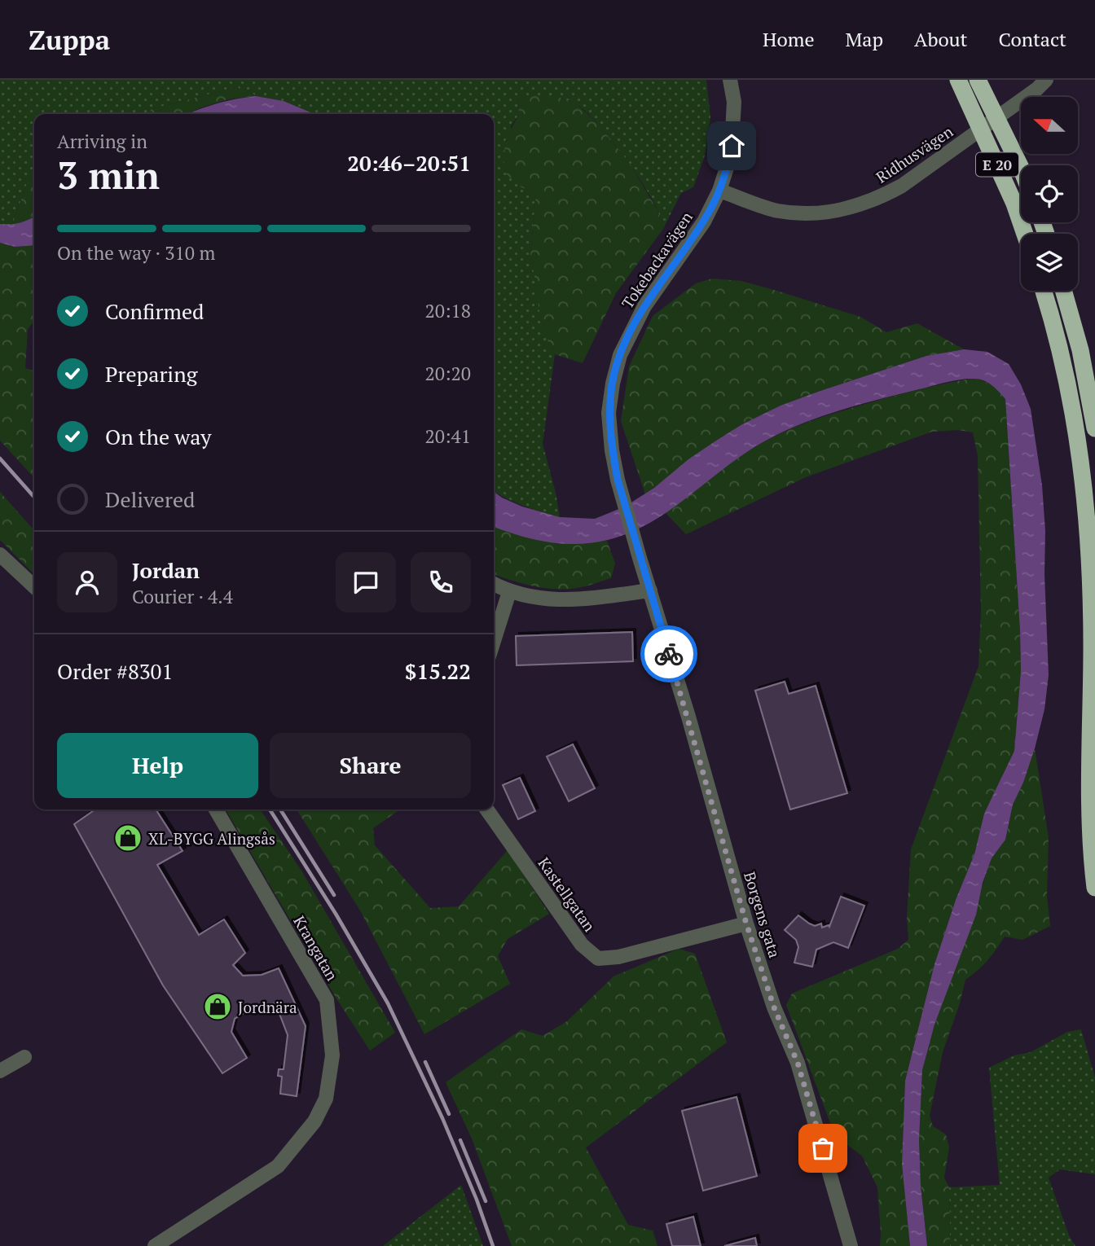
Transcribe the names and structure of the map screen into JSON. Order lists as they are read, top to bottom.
{
  "streets": {
    "highway": ["E 20"],
    "street": [
      "Ridhusvägen",
      "Tokebackavägen",
      "Kastellgatan",
      "Borgens gata",
      "Krangatan"
    ]
  },
  "crossings": [
    ["Ridhusvägen", "Tokebackavägen"],
    ["Tokebackavägen", "Borgens gata"],
    ["Kastellgatan", "Borgens gata"]
  ],
  "places": {
    "shop": ["XL-BYGG Alingsås", "Jordnära"]
  },
  "north": "left",
  "page": {
    "header": "Zuppa",
    "nav": [
      "Home",
      "Map",
      "About",
      "Contact"
    ],
    "heading": ["3 min", "Arriving in", "20:46–20:51"],
    "panel": [
      "Jordan",
      "Courier · 4.4",
      "Order #8301",
      "$15.22"
    ],
    "bar": "On the way · 310 m",
    "list": [
      ["Confirmed", "20:18"],
      ["Preparing", "20:20"],
      ["On the way", "20:41"],
      "Delivered"
    ],
    "buttons": ["Help", "Share"]
  }
}
